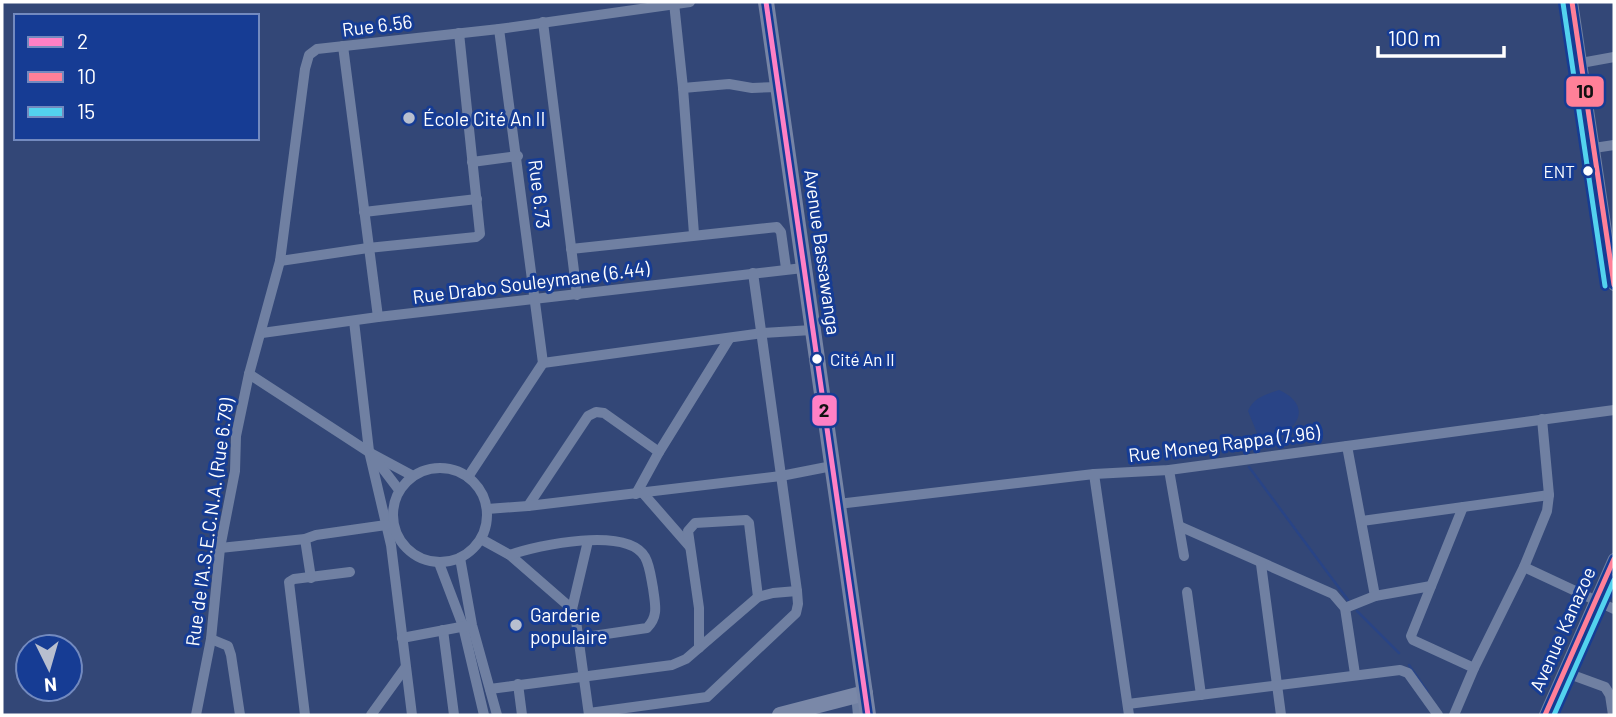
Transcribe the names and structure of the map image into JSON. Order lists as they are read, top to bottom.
{
  "streets": {
    "highway": ["Avenue Bassawanga"],
    "street": [
      "Rue 6.56",
      "Rue 6.73",
      "Rue Drabo Souleymane (6.44)",
      "Rue Moneg Rappa (7.96)",
      "Rue de l'A.S.E.C.N.A. (Rue 6.79)",
      "Avenue Kanazoe"
    ]
  },
  "crossings": [
    ["Rue 6.56", "Rue 6.73"],
    ["Rue 6.56", "Rue de l'A.S.E.C.N.A. (Rue 6.79)"],
    ["Rue 6.73", "Rue Drabo Souleymane (6.44)"],
    ["Avenue Bassawanga", "Rue Drabo Souleymane (6.44)"],
    ["Avenue Bassawanga", "Rue Moneg Rappa (7.96)"],
    ["Rue Drabo Souleymane (6.44)", "Rue de l'A.S.E.C.N.A. (Rue 6.79)"]
  ],
  "places": [
    "École Cité An II",
    "ENT",
    "Cité An II",
    "Garderie populaire"
  ],
  "lines": ["transit line 2", "transit line 10", "transit line 15"],
  "legend": ["2", "10", "15"],
  "scale_bar": "100 m",
  "north": "bottom"
}
